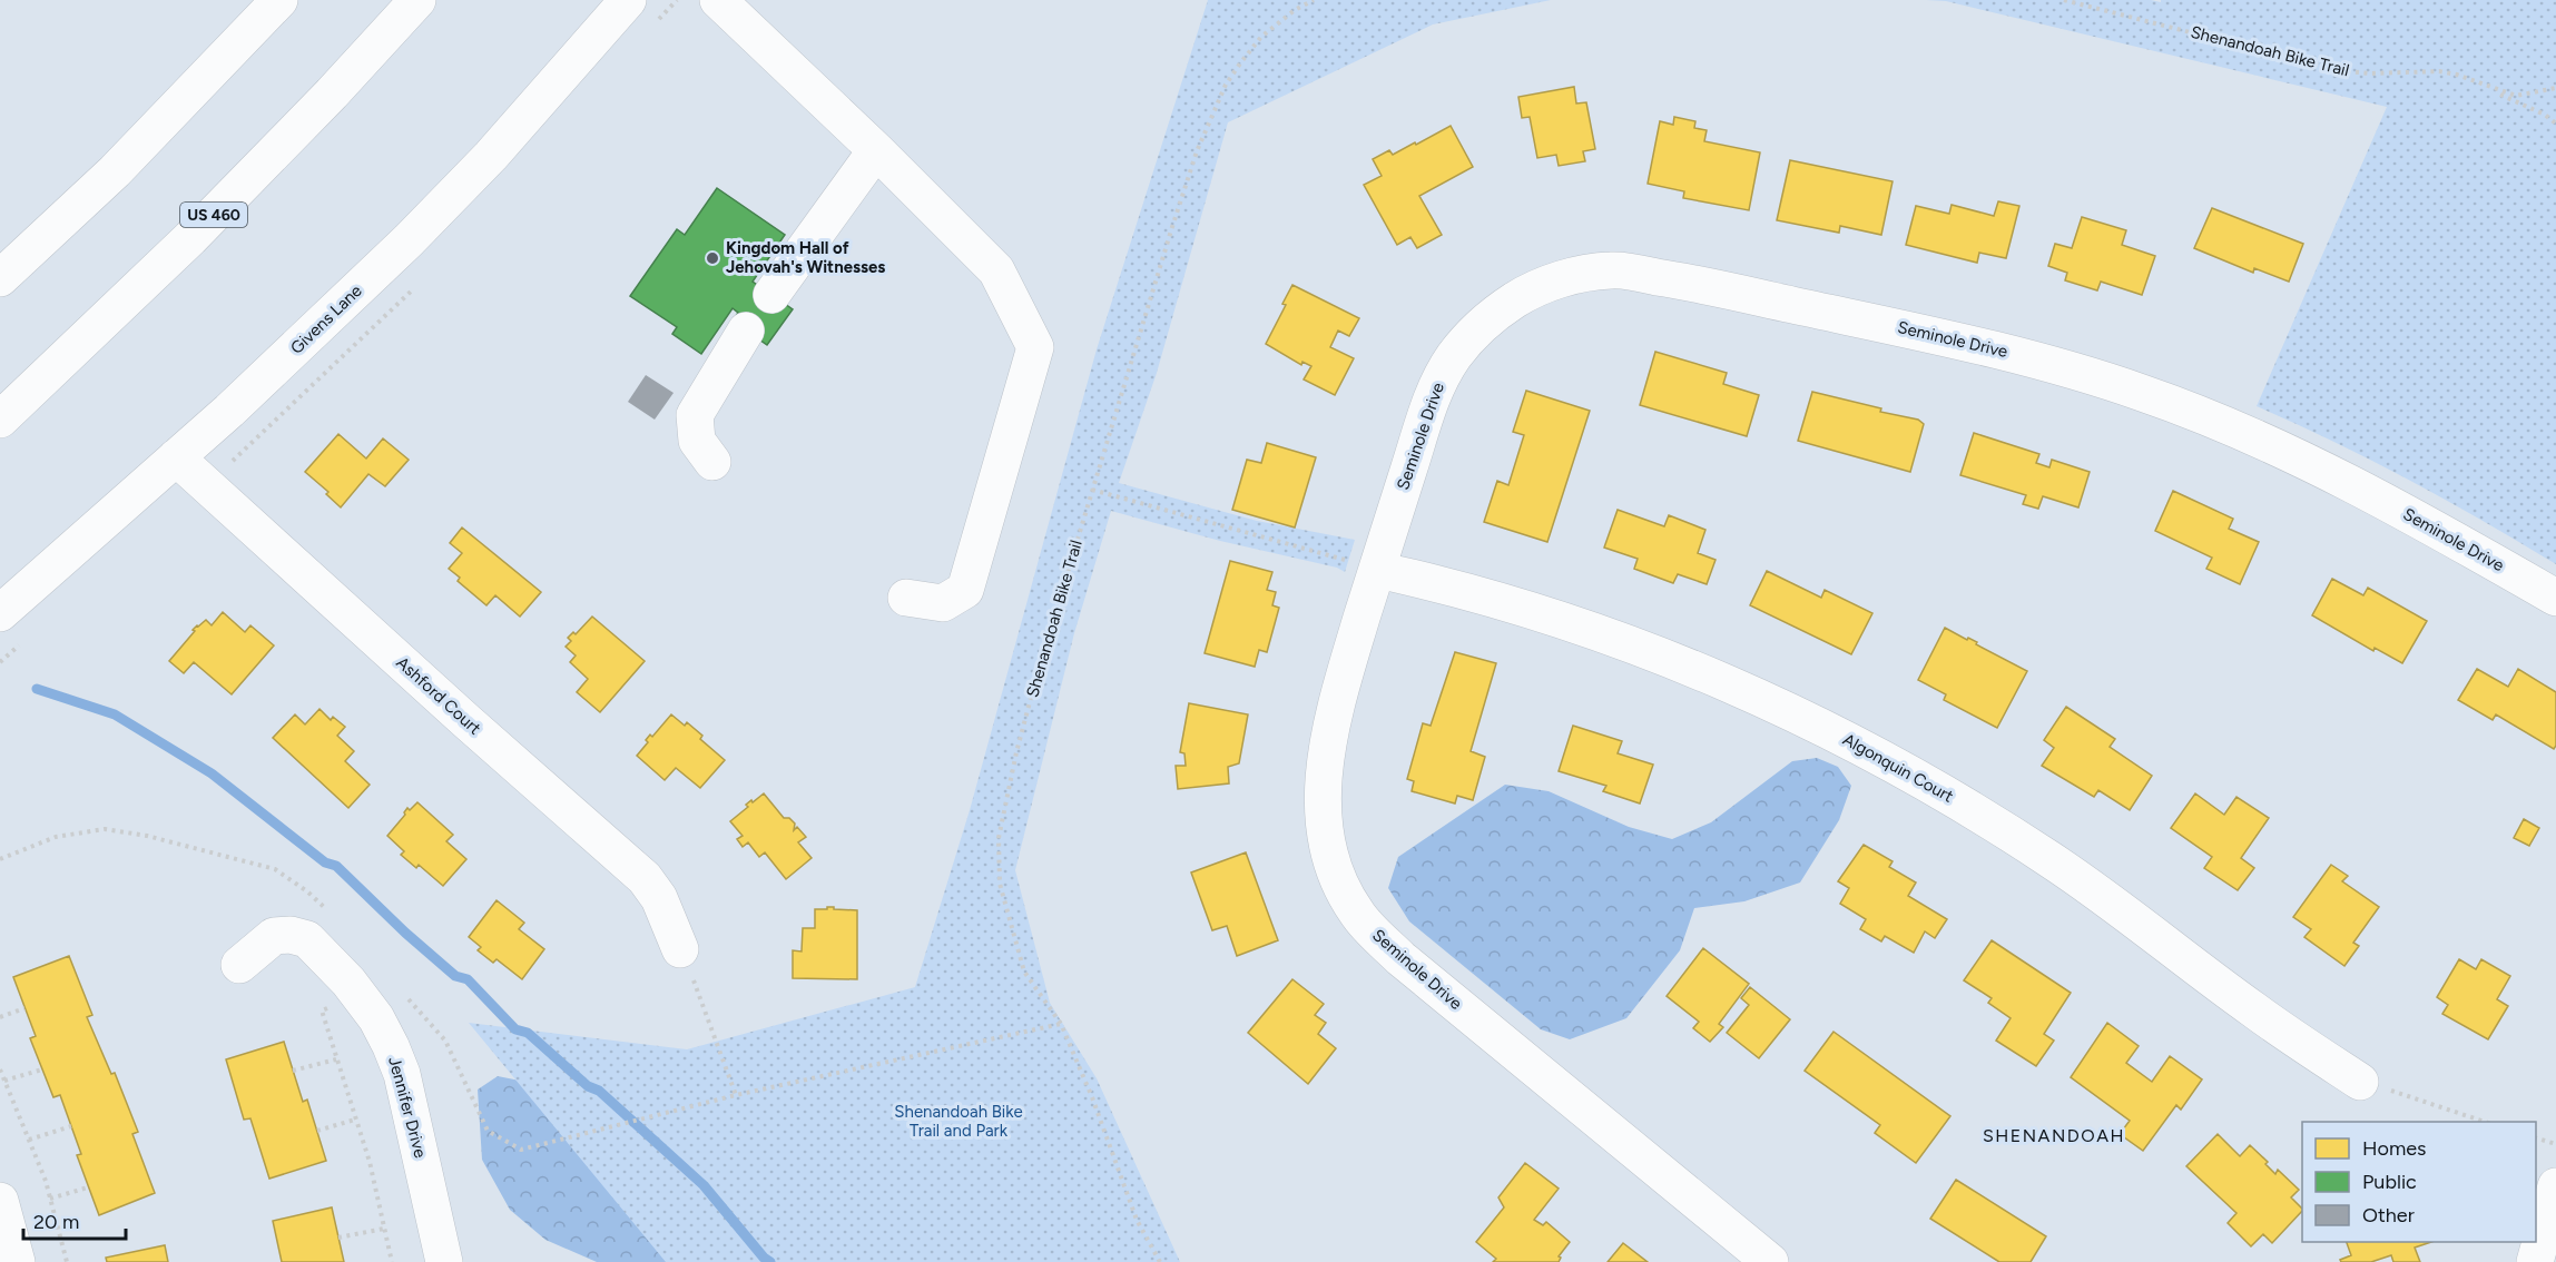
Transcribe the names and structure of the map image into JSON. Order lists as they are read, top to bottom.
{
  "streets": {
    "main road": [
      "US 460",
      "Givens Lane",
      "Seminole Drive",
      "Ashford Court",
      "Algonquin Court",
      "Jennifer Drive"
    ],
    "path": ["Shenandoah Bike Trail"]
  },
  "crossings": [
    ["Givens Lane", "Ashford Court"],
    ["Seminole Drive", "Algonquin Court"]
  ],
  "districts": ["SHENANDOAH"],
  "parks": ["Shenandoah Bike Trail and Park"],
  "places": ["Kingdom Hall of Jehovah's Witnesses"],
  "legend": ["Homes", "Public", "Other"],
  "scale_bar": "20 m"
}
